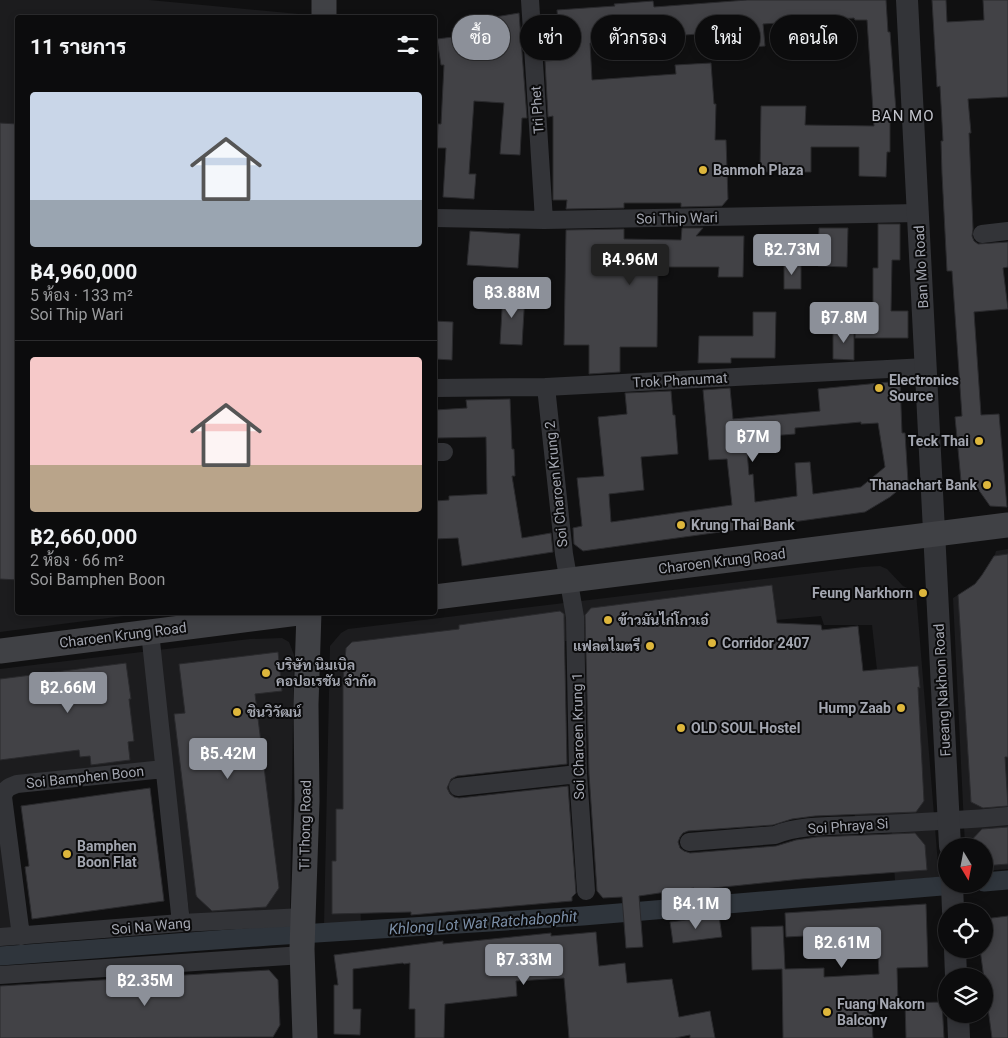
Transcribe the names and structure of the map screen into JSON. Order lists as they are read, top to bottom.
{
  "streets": {
    "main road": ["Charoen Krung Road", "Ti Thong Road"],
    "street": [
      "Tri Phet",
      "Soi Thip Wari",
      "Ban Mo Road",
      "Trok Phanumat",
      "Soi Charoen Krung 2",
      "Fueang Nakhon Road",
      "Soi Charoen Krung 1",
      "Soi Bamphen Boon",
      "Soi Phraya Si",
      "Soi Na Wang"
    ]
  },
  "crossings": [
    ["Tri Phet", "Soi Thip Wari"],
    ["Soi Thip Wari", "Ban Mo Road"],
    ["Ban Mo Road", "Trok Phanumat"],
    ["Ban Mo Road", "Charoen Krung Road"],
    ["Ban Mo Road", "Fueang Nakhon Road"],
    ["Trok Phanumat", "Soi Charoen Krung 2"],
    ["Soi Charoen Krung 2", "Charoen Krung Road"],
    ["Soi Charoen Krung 2", "Soi Charoen Krung 1"],
    ["Charoen Krung Road", "Fueang Nakhon Road"],
    ["Charoen Krung Road", "Soi Charoen Krung 1"],
    ["Fueang Nakhon Road", "Soi Phraya Si"],
    ["Soi Bamphen Boon", "Soi Na Wang"],
    ["Ti Thong Road", "Soi Na Wang"]
  ],
  "districts": ["BAN MO"],
  "water": ["Khlong Lot Wat Ratchabophit"],
  "places": [
    "Banmoh Plaza",
    "Electronics Source",
    "Teck Thai",
    "Thanachart Bank",
    "Krung Thai Bank",
    "Feung Narkhorn",
    "ข้าวมันไก่โกวเอ๋",
    "Corridor 2407",
    "แฟลตไมตรี",
    "บริษัท นิมเบิล คอปอเรชัน จำกัด",
    "Hump Zaab",
    "ชินวิวัฒน์",
    "OLD SOUL Hostel",
    "Bamphen Boon Flat",
    "Fuang Nakorn Balcony"
  ],
  "north": "bottom",
  "page": {
    "chip": [
      "ซื้อ",
      "เช่า",
      "ตัวกรอง",
      "ใหม่",
      "คอนโด"
    ],
    "heading": "11 รายการ",
    "list": [
      {
        "name": "฿4,960,000",
        "note": "5 ห้อง · 133 m² · Soi Thip Wari"
      },
      {
        "name": "฿2,660,000",
        "note": "2 ห้อง · 66 m² · Soi Bamphen Boon"
      }
    ],
    "price": [
      "฿2.73M",
      "฿4.96M",
      "฿3.88M",
      "฿7.8M",
      "฿7M",
      "฿2.66M",
      "฿5.42M",
      "฿4.1M",
      "฿2.61M",
      "฿7.33M",
      "฿2.35M"
    ]
  }
}
